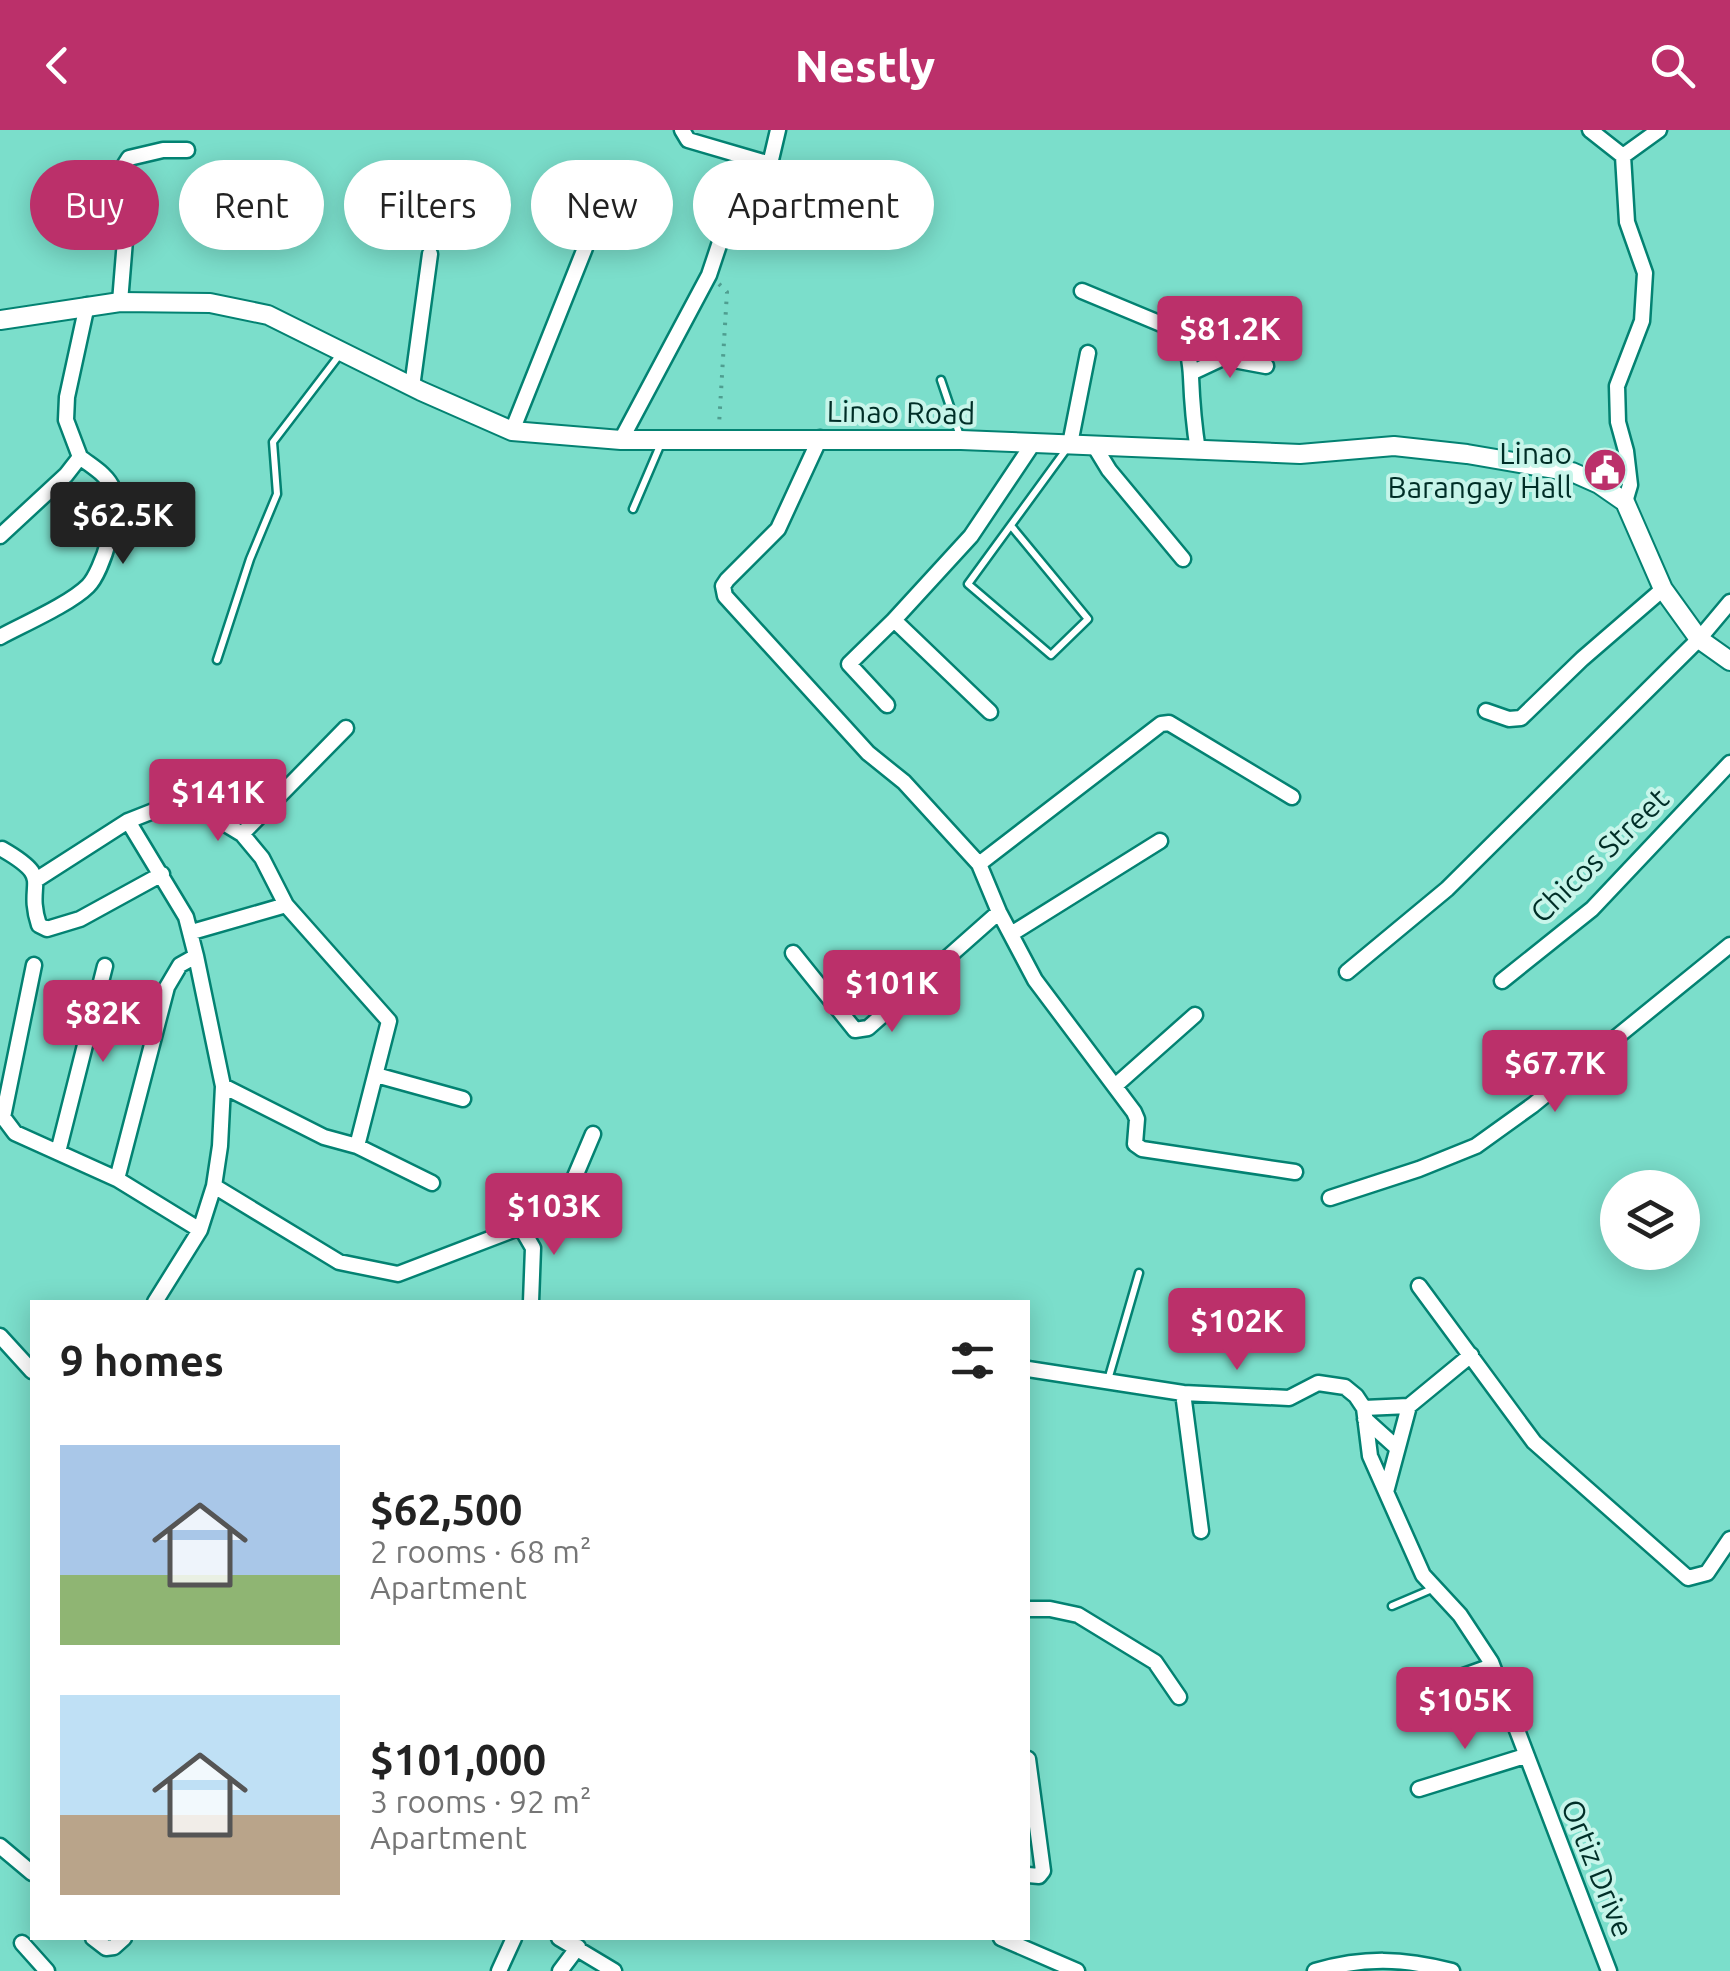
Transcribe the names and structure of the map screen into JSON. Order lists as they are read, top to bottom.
{
  "streets": {
    "street": ["Linao Road", "Chicos Street", "Ortiz Drive"]
  },
  "places": {
    "public building": ["Linao Barangay Hall"]
  },
  "page": {
    "header": "Nestly",
    "chip": [
      "Buy",
      "Rent",
      "Filters",
      "New",
      "Apartment"
    ],
    "price": [
      "$81.2K",
      "$62.5K",
      "$141K",
      "$101K",
      "$82K",
      "$67.7K",
      "$103K",
      "$102K",
      "$105K"
    ],
    "heading": "9 homes",
    "list": [
      {
        "name": "$62,500",
        "note": "2 rooms · 68 m² · Apartment"
      },
      {
        "name": "$101,000",
        "note": "3 rooms · 92 m² · Apartment"
      }
    ]
  }
}
